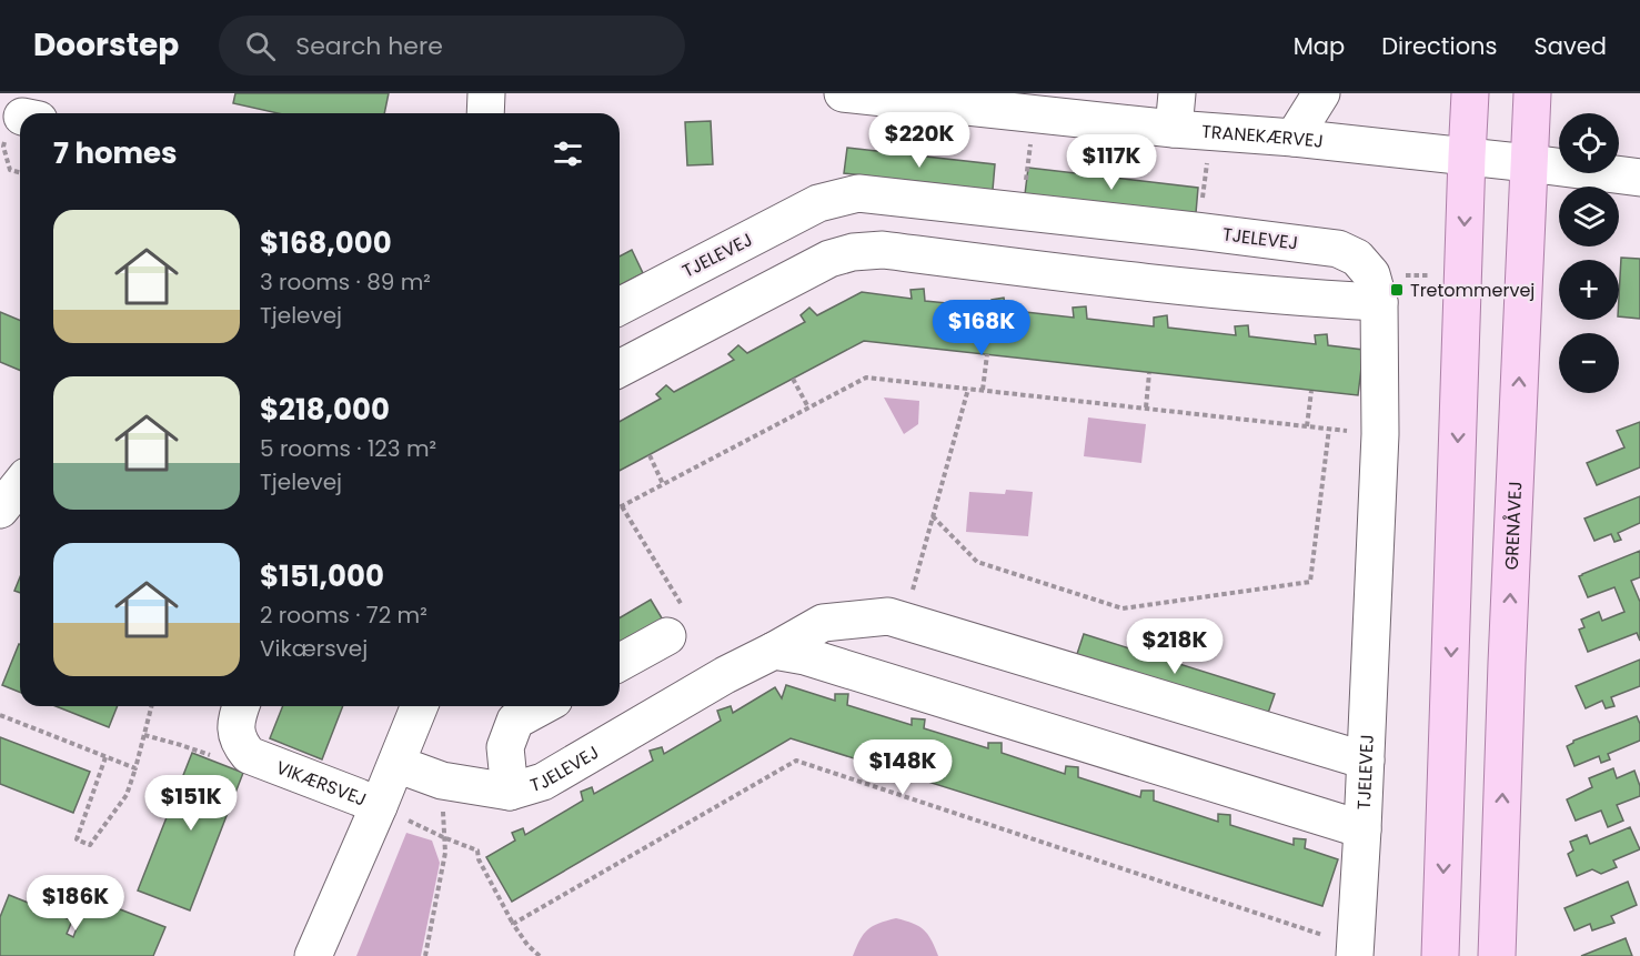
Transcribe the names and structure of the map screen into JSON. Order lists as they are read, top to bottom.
{
  "streets": {
    "main road": ["GRENÅVEJ"],
    "street": ["TRANEKÆRVEJ", "TJELEVEJ", "VIKÆRSVEJ"]
  },
  "crossings": [
    ["TRANEKÆRVEJ", "GRENÅVEJ"],
    ["TJELEVEJ", "VIKÆRSVEJ"]
  ],
  "places": {
    "transit": ["Tretommervej"]
  },
  "page": {
    "header": "Doorstep",
    "search": "Search here",
    "nav": ["Map", "Directions", "Saved"],
    "price": [
      "$220K",
      "$117K",
      "$168K",
      "$218K",
      "$148K",
      "$151K",
      "$186K"
    ],
    "map_buttons": ["+", "−"],
    "heading": "7 homes",
    "list": [
      {
        "name": "$168,000",
        "note": "3 rooms · 89 m² · Tjelevej"
      },
      {
        "name": "$218,000",
        "note": "5 rooms · 123 m² · Tjelevej"
      },
      {
        "name": "$151,000",
        "note": "2 rooms · 72 m² · Vikærsvej"
      }
    ]
  }
}
